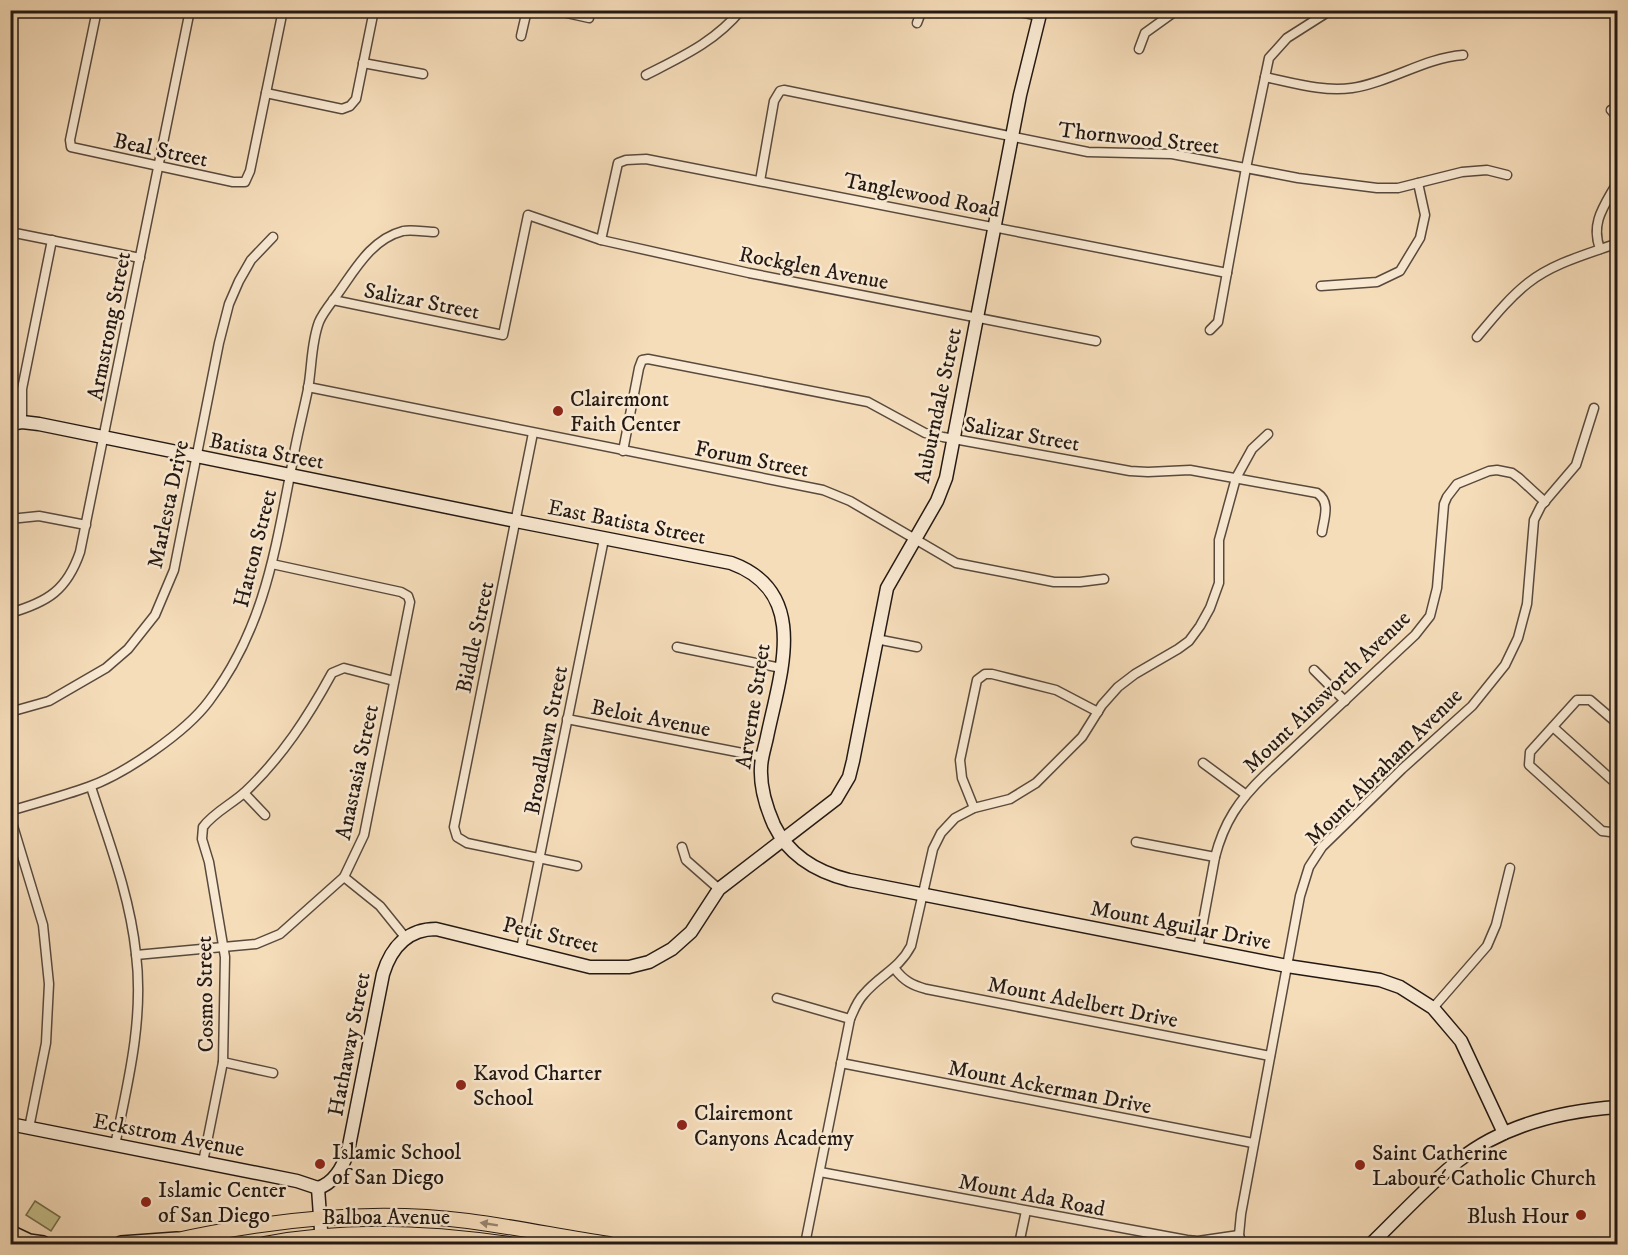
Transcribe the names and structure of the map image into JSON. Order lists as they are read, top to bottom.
{
  "streets": {
    "main road": ["Balboa Avenue"],
    "street": [
      "Thornwood Street",
      "Beal Street",
      "Tanglewood Road",
      "Rockglen Avenue",
      "Salizar Street",
      "Armstrong Street",
      "Auburndale Street",
      "Batista Street",
      "Forum Street",
      "Marlesta Drive",
      "East Batista Street",
      "Hatton Street",
      "Biddle Street",
      "Mount Ainsworth Avenue",
      "Arverne Street",
      "Beloit Avenue",
      "Broadlawn Street",
      "Mount Abraham Avenue",
      "Anastasia Street",
      "Mount Aguilar Drive",
      "Petit Street",
      "Cosmo Street",
      "Mount Adelbert Drive",
      "Hathaway Street",
      "Mount Ackerman Drive",
      "Eckstrom Avenue",
      "Mount Ada Road"
    ]
  },
  "crossings": [
    ["Thornwood Street", "Tanglewood Road"],
    ["Thornwood Street", "Auburndale Street"],
    ["Beal Street", "Armstrong Street"],
    ["Tanglewood Road", "Rockglen Avenue"],
    ["Tanglewood Road", "Auburndale Street"],
    ["Rockglen Avenue", "Salizar Street"],
    ["Rockglen Avenue", "Auburndale Street"],
    ["Salizar Street", "Auburndale Street"],
    ["Salizar Street", "Forum Street"],
    ["Salizar Street", "Hatton Street"],
    ["Armstrong Street", "Batista Street"],
    ["Auburndale Street", "Forum Street"],
    ["Auburndale Street", "Arverne Street"],
    ["Auburndale Street", "Mount Aguilar Drive"],
    ["Auburndale Street", "Petit Street"],
    ["Batista Street", "Marlesta Drive"],
    ["Batista Street", "East Batista Street"],
    ["Batista Street", "Hatton Street"],
    ["Batista Street", "Biddle Street"],
    ["Forum Street", "Hatton Street"],
    ["Forum Street", "Biddle Street"],
    ["East Batista Street", "Biddle Street"],
    ["East Batista Street", "Arverne Street"],
    ["East Batista Street", "Broadlawn Street"],
    ["Hatton Street", "Anastasia Street"],
    ["Biddle Street", "Broadlawn Street"],
    ["Mount Ainsworth Avenue", "Mount Abraham Avenue"],
    ["Mount Ainsworth Avenue", "Mount Aguilar Drive"],
    ["Arverne Street", "Beloit Avenue"],
    ["Arverne Street", "Mount Aguilar Drive"],
    ["Arverne Street", "Petit Street"],
    ["Beloit Avenue", "Broadlawn Street"],
    ["Broadlawn Street", "Petit Street"],
    ["Mount Abraham Avenue", "Mount Aguilar Drive"],
    ["Mount Abraham Avenue", "Mount Adelbert Drive"],
    ["Mount Abraham Avenue", "Mount Ackerman Drive"],
    ["Mount Abraham Avenue", "Mount Ada Road"],
    ["Anastasia Street", "Cosmo Street"],
    ["Mount Aguilar Drive", "Petit Street"],
    ["Petit Street", "Hathaway Street"],
    ["Cosmo Street", "Eckstrom Avenue"],
    ["Hathaway Street", "Eckstrom Avenue"]
  ],
  "places": [
    "Clairemont Faith Center",
    "Kavod Charter School",
    "Clairemont Canyons Academy",
    "Islamic School of San Diego",
    "Saint Catherine Labouré Catholic Church",
    "Islamic Center of San Diego",
    "Blush Hour"
  ]
}
